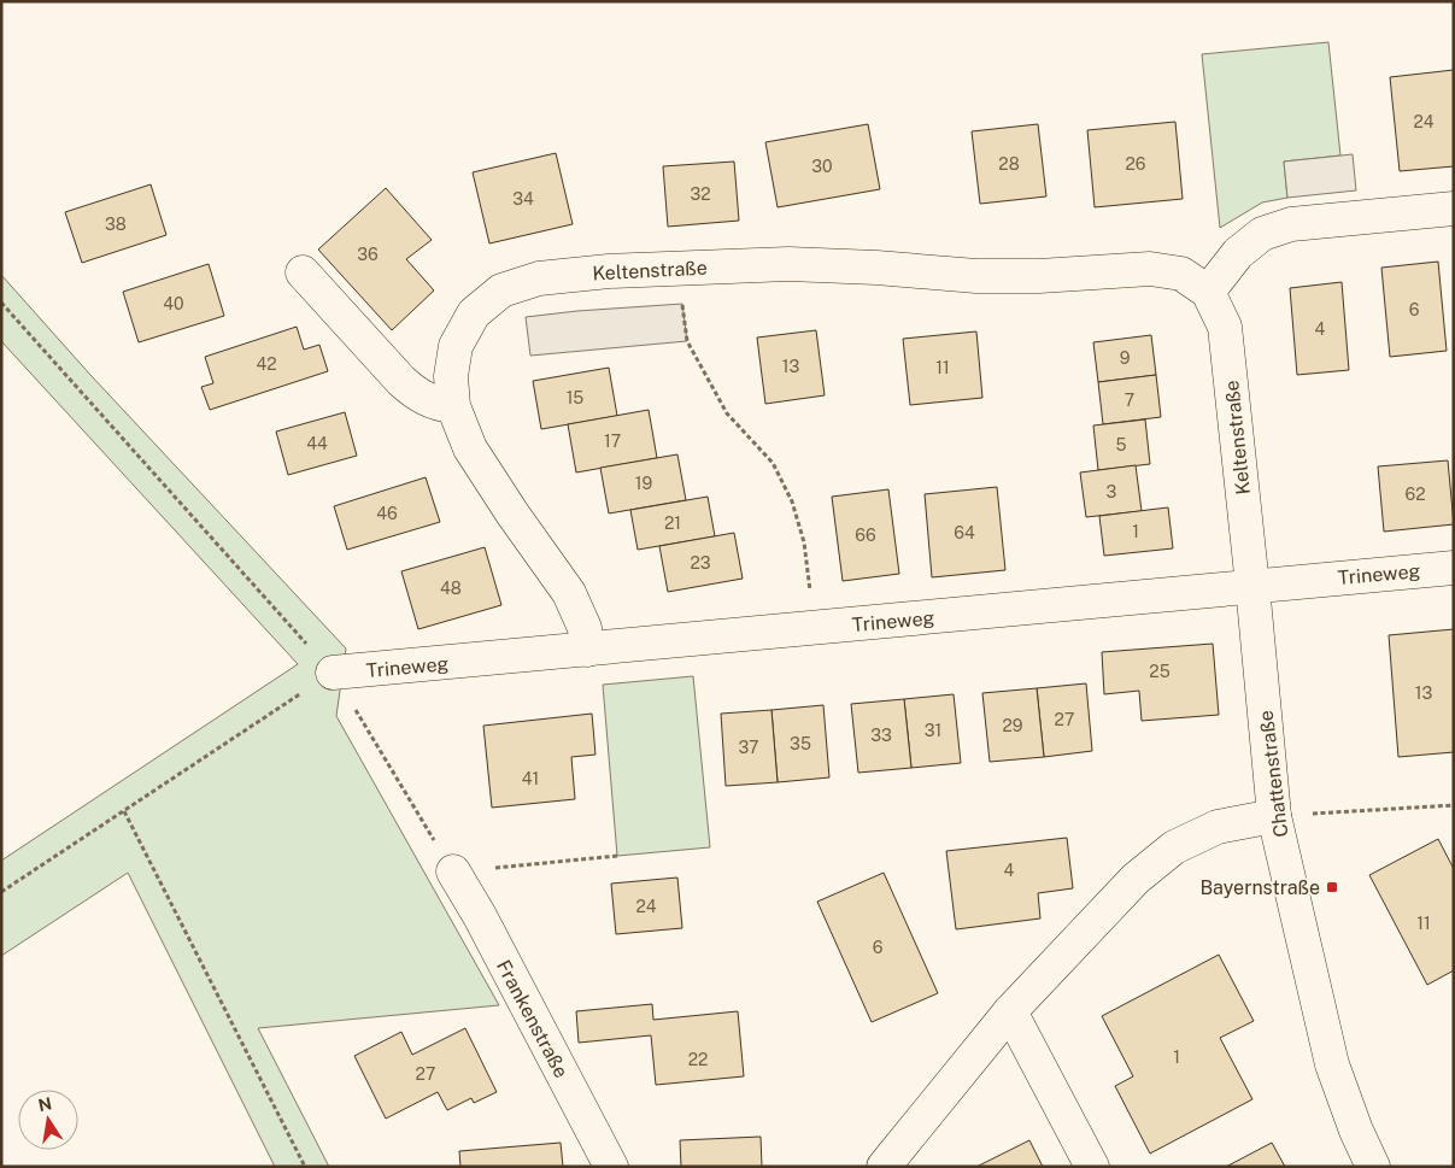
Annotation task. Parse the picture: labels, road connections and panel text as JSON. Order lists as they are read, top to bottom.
{
  "streets": {
    "street": [
      "Keltenstraße",
      "Trineweg",
      "Chattenstraße",
      "Frankenstraße"
    ]
  },
  "crossings": [
    ["Keltenstraße", "Trineweg"],
    ["Keltenstraße", "Chattenstraße"],
    ["Trineweg", "Chattenstraße"]
  ],
  "places": {
    "transit": ["Bayernstraße"]
  },
  "house_numbers": [
    "24",
    "28",
    "26",
    "30",
    "32",
    "34",
    "38",
    "36",
    "40",
    "6",
    "4",
    "9",
    "42",
    "13",
    "11",
    "15",
    "7",
    "17",
    "44",
    "5",
    "19",
    "3",
    "62",
    "46",
    "21",
    "1",
    "64",
    "66",
    "23",
    "48",
    "25",
    "13",
    "27",
    "29",
    "31",
    "33",
    "35",
    "37",
    "41",
    "4",
    "24",
    "11",
    "6",
    "1",
    "22",
    "27"
  ],
  "north": "top"
}
